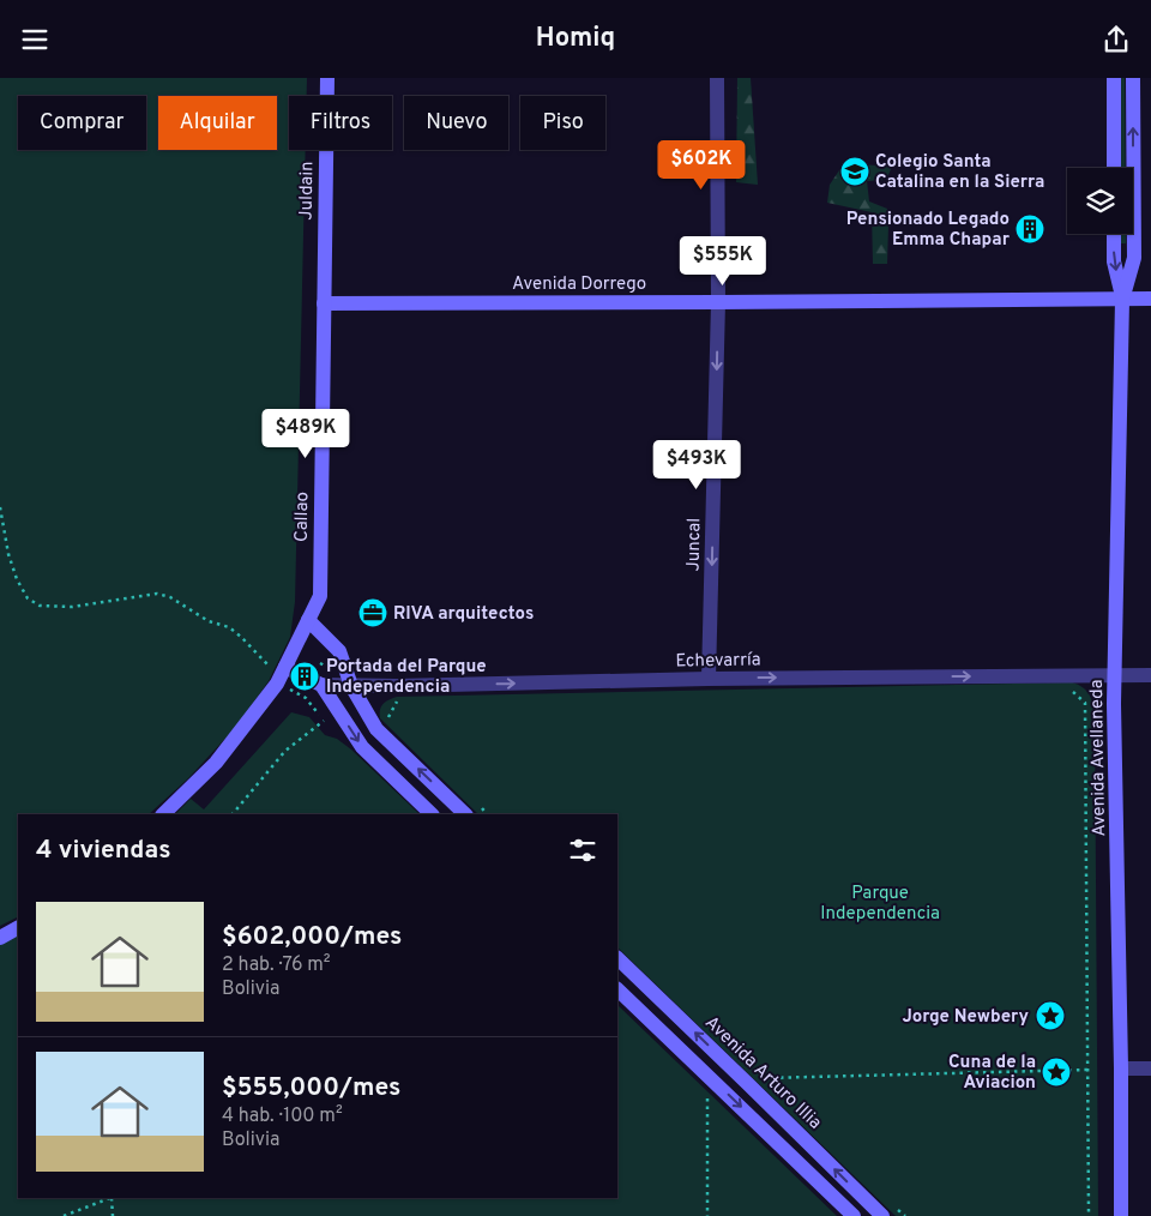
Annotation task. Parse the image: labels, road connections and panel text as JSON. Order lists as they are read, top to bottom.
{
  "streets": {
    "street": [
      "Juldain",
      "Avenida Dorrego",
      "Callao",
      "Juncal",
      "Echevarría",
      "Avenida Avellaneda",
      "Avenida Arturo Illia"
    ]
  },
  "crossings": [
    ["Juldain", "Avenida Dorrego"],
    ["Juldain", "Callao"],
    ["Avenida Dorrego", "Callao"],
    ["Avenida Dorrego", "Juncal"],
    ["Avenida Dorrego", "Avenida Avellaneda"],
    ["Callao", "Echevarría"],
    ["Juncal", "Echevarría"],
    ["Echevarría", "Avenida Avellaneda"]
  ],
  "one_way": ["Juncal", "Echevarría"],
  "parks": ["Parque Independencia"],
  "places": {
    "school or university": ["Colegio Santa Catalina en la Sierra"],
    "building": ["Pensionado Legado Emma Chapar", "Portada del Parque Independencia"],
    "office": ["RIVA arquitectos"],
    "place": ["Jorge Newbery", "Cuna de la Aviacion"]
  },
  "page": {
    "header": "Homiq",
    "chip": [
      "Comprar",
      "Alquilar",
      "Filtros",
      "Nuevo",
      "Piso"
    ],
    "price": [
      "$602K",
      "$555K",
      "$489K",
      "$493K"
    ],
    "heading": "4 viviendas",
    "list": [
      {
        "name": "$602,000/mes",
        "note": "2 hab. · 76 m² · Bolivia"
      },
      {
        "name": "$555,000/mes",
        "note": "4 hab. · 100 m² · Bolivia"
      }
    ]
  }
}
